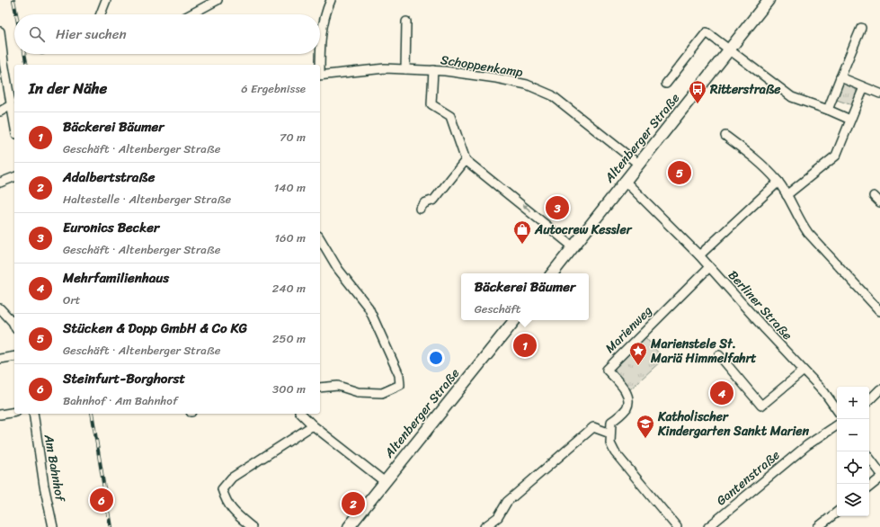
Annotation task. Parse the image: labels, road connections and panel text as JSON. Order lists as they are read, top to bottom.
{
  "streets": {
    "main road": ["Altenberger Straße"],
    "street": [
      "Schoppenkamp",
      "Berliner Straße",
      "Marienweg",
      "Am Bahnhof",
      "Gantenstraße"
    ]
  },
  "crossings": [
    ["Schoppenkamp", "Altenberger Straße"],
    ["Altenberger Straße", "Berliner Straße"],
    ["Berliner Straße", "Marienweg"]
  ],
  "places": {
    "bus stop": ["Ritterstraße"],
    "shop": ["Autocrew Kessler"],
    "place": ["Marienstele St. Mariä Himmelfahrt"],
    "school or university": ["Katholischer Kindergarten Sankt Marien"]
  },
  "page": {
    "search": "Hier suchen",
    "heading": ["In der Nähe", "6 Ergebnisse"],
    "list": [
      {
        "mark": "1",
        "name": "Bäckerei Bäumer",
        "note": "Geschäft · Altenberger Straße",
        "value": "70 m"
      },
      {
        "mark": "2",
        "name": "Adalbertstraße",
        "note": "Haltestelle · Altenberger Straße",
        "value": "140 m"
      },
      {
        "mark": "3",
        "name": "Euronics Becker",
        "note": "Geschäft · Altenberger Straße",
        "value": "160 m"
      },
      {
        "mark": "4",
        "name": "Mehrfamilienhaus",
        "note": "Ort",
        "value": "240 m"
      },
      {
        "mark": "5",
        "name": "Stücken & Dopp GmbH & Co KG",
        "note": "Geschäft · Altenberger Straße",
        "value": "250 m"
      },
      {
        "mark": "6",
        "name": "Steinfurt-Borghorst",
        "note": "Bahnhof · Am Bahnhof",
        "value": "300 m"
      }
    ],
    "pins": [
      "5",
      "3",
      "1",
      "4",
      "6",
      "2"
    ],
    "popup": ["Bäckerei Bäumer", "Geschäft"],
    "map_buttons": ["+", "−"]
  }
}
